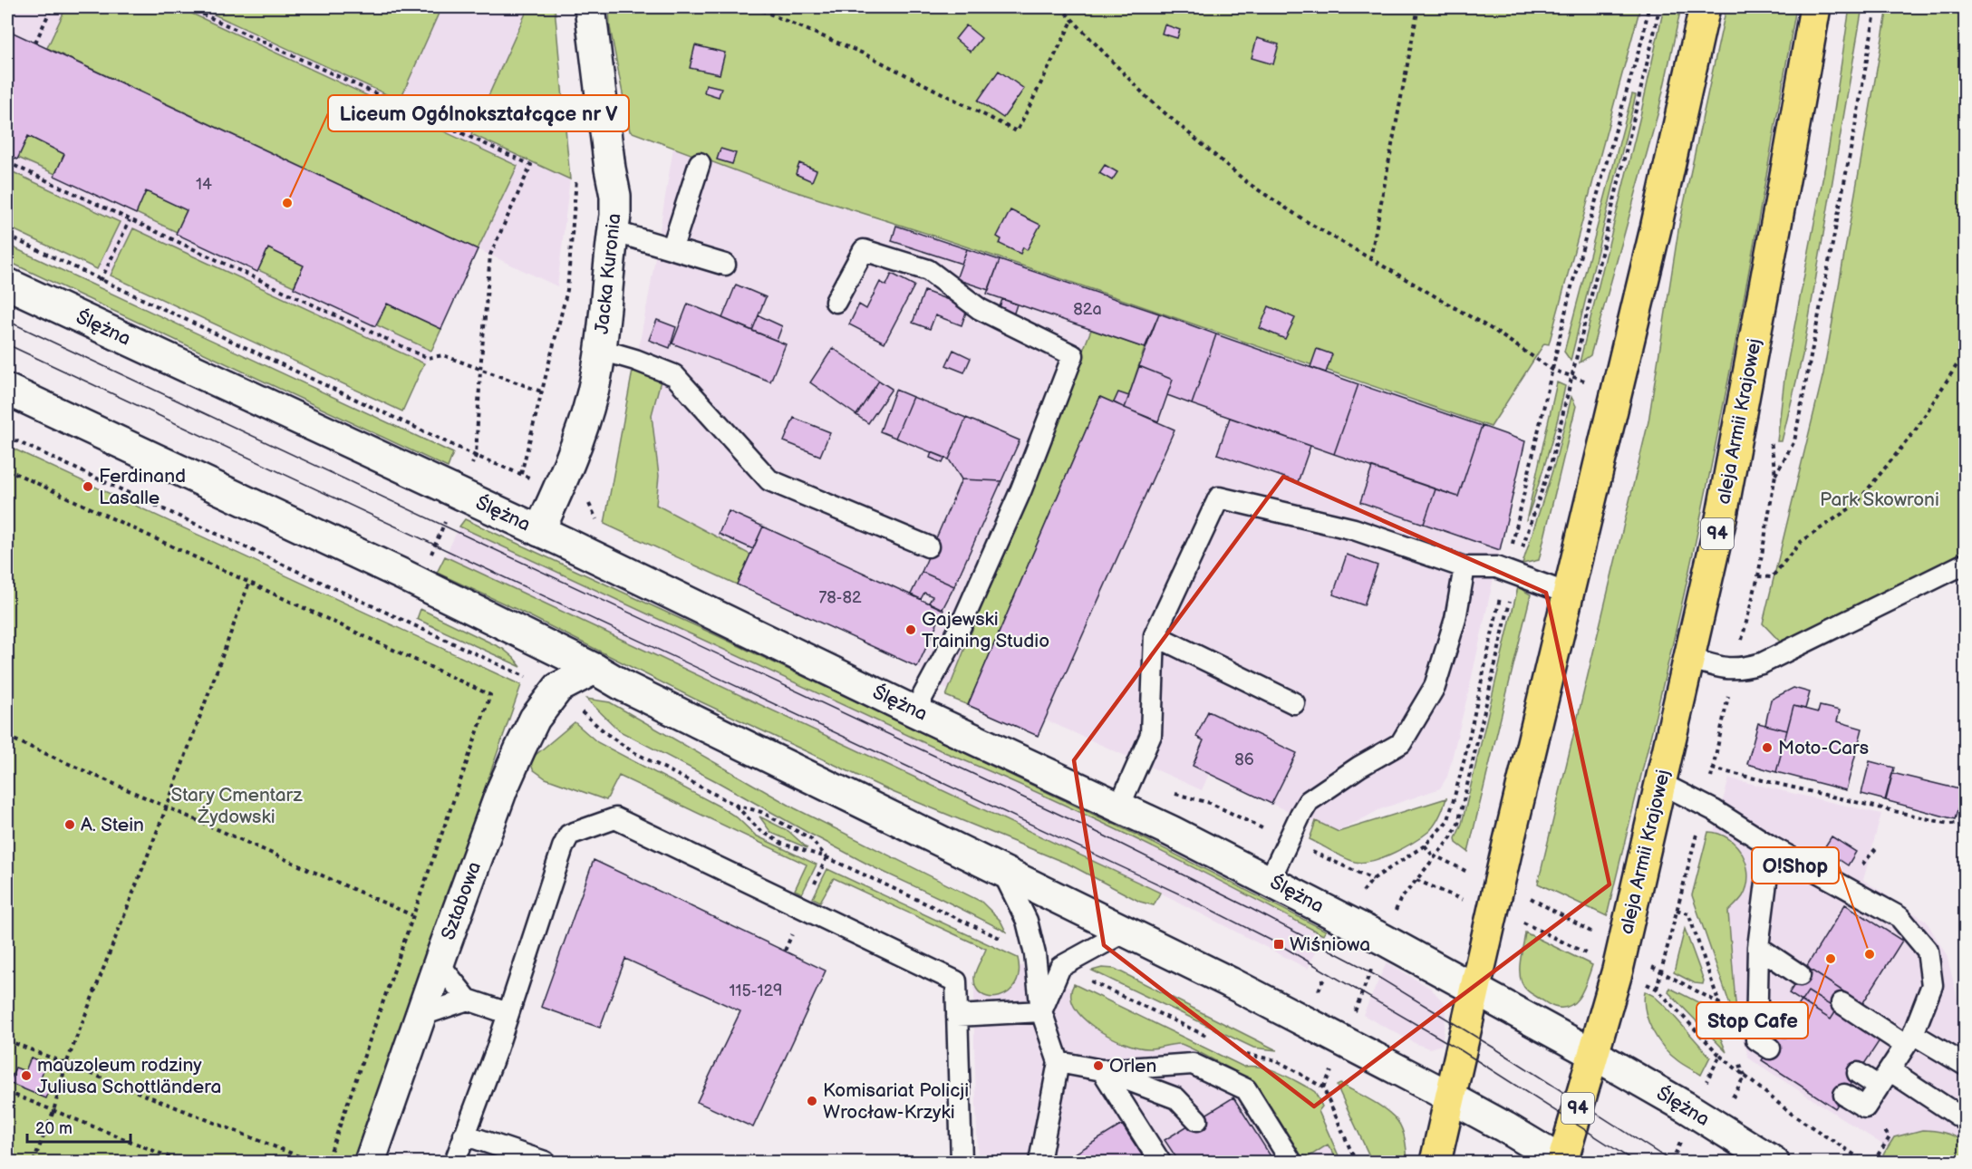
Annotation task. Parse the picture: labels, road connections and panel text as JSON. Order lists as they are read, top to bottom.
{
  "streets": {
    "main road": [
      "Jacka Kuronia",
      "Ślężna",
      "aleja Armii Krajowej",
      "94",
      "Sztabowa"
    ]
  },
  "crossings": [
    ["Jacka Kuronia", "Ślężna"],
    ["Ślężna", "aleja Armii Krajowej"],
    ["Ślężna", "94"],
    ["aleja Armii Krajowej", "94"]
  ],
  "parks": ["Park Skowroni", "Stary Cmentarz Żydowski"],
  "places": {
    "other": [
      "Liceum Ogólnokształcące nr V",
      "Ferdinand Lasalle",
      "Gajewski Training Studio",
      "Moto-Cars",
      "A. Stein",
      "O!Shop",
      "Stop Cafe",
      "Orlen",
      "mauzoleum rodziny Juliusa Schottländera",
      "Komisariat Policji Wrocław-Krzyki"
    ],
    "transit": ["Wiśniowa"]
  },
  "house_numbers": [
    "14",
    "82a",
    "78-82",
    "86",
    "115-129"
  ],
  "scale_bar": "20 m"
}
